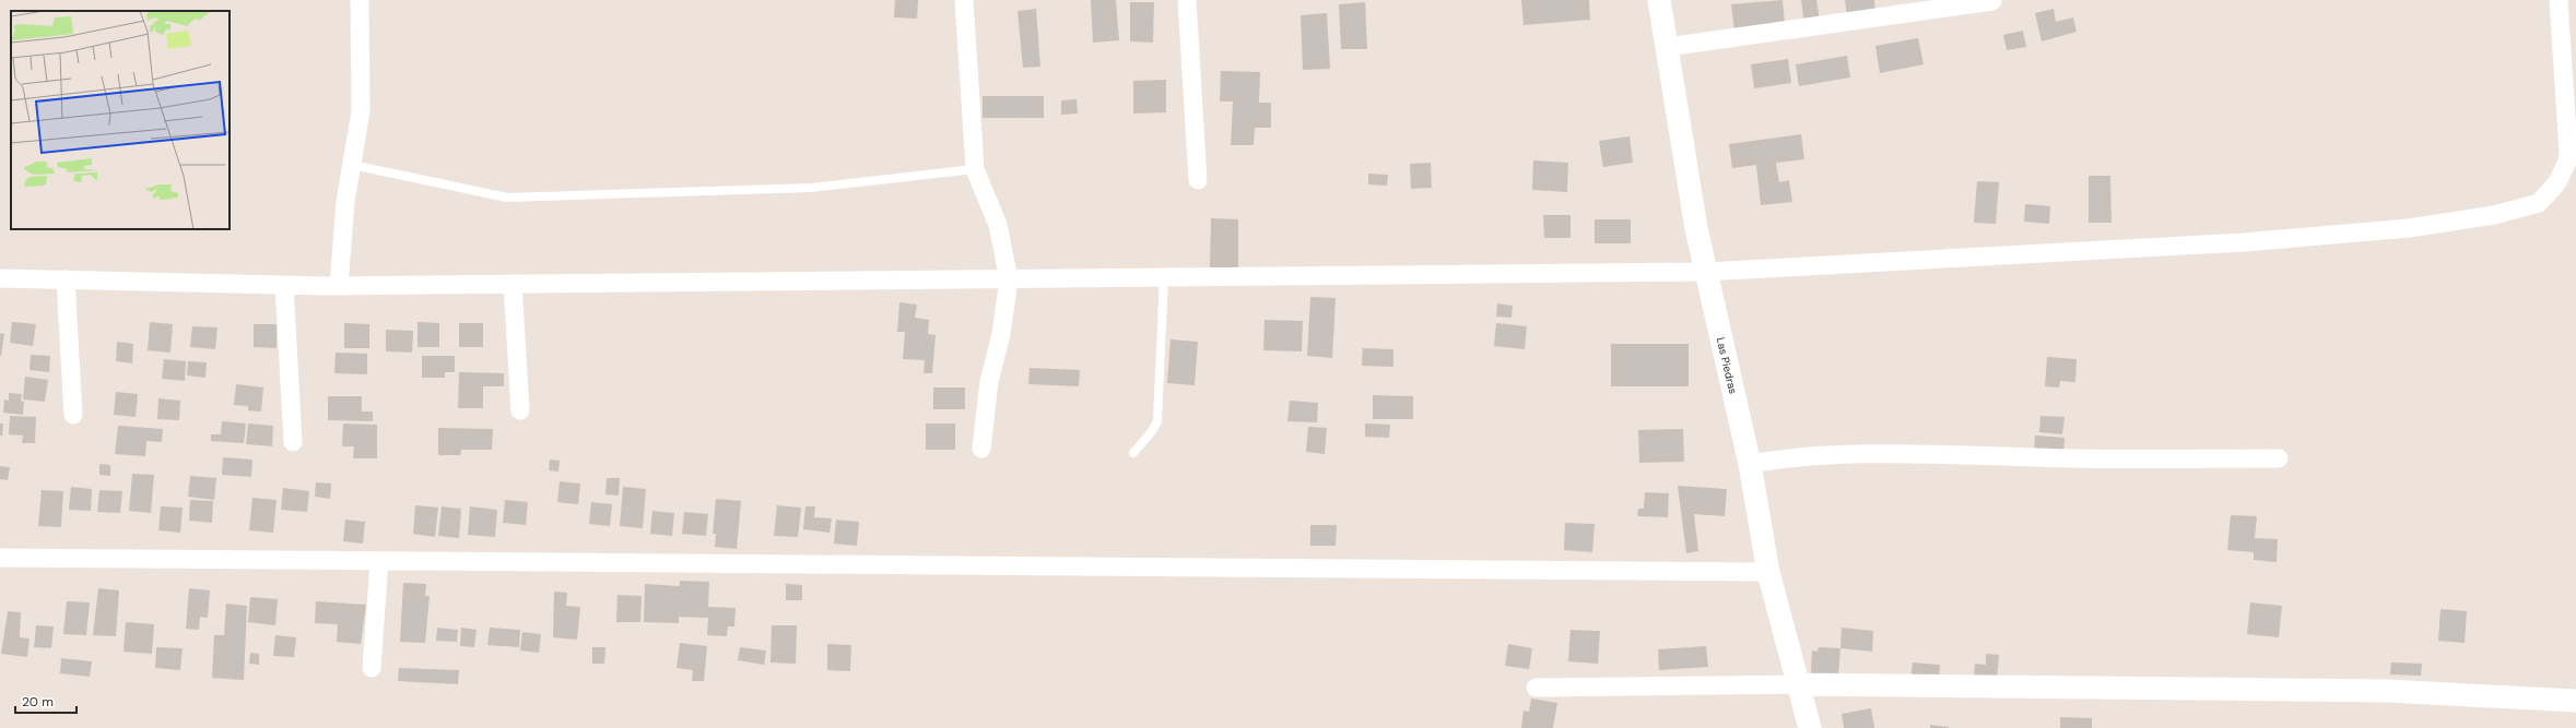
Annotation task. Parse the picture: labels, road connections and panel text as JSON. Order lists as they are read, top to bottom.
{
  "streets": {
    "street": ["Las Piedras"]
  },
  "scale_bar": "20 m"
}
